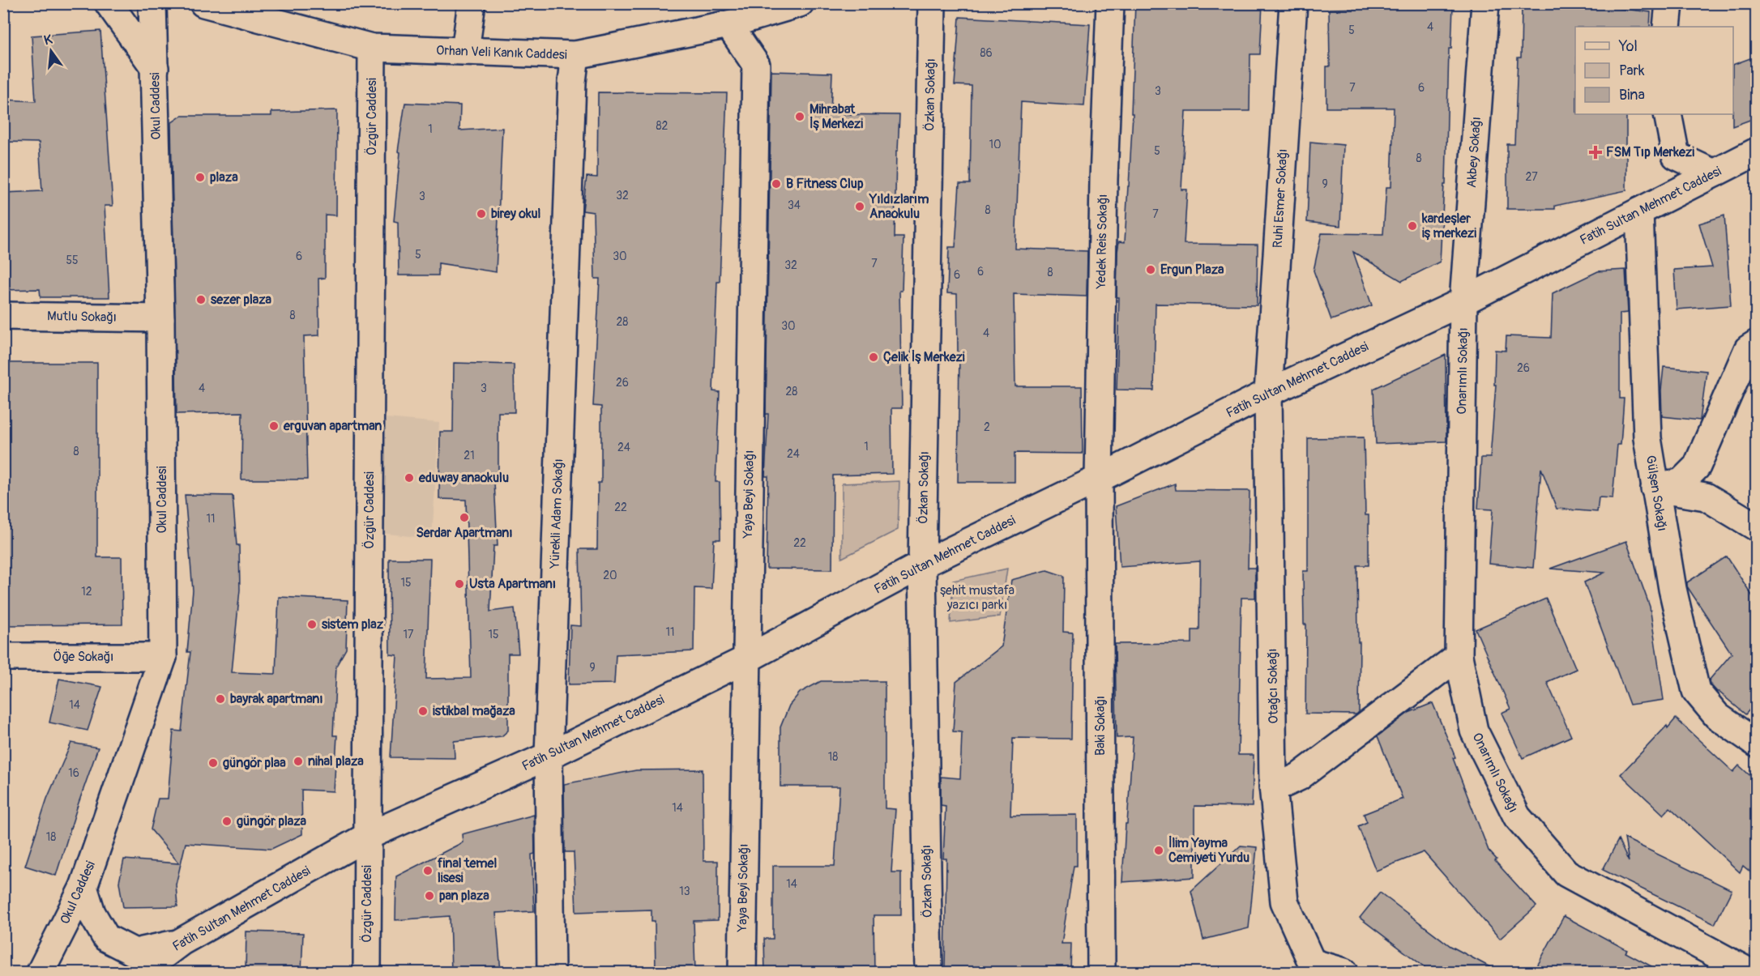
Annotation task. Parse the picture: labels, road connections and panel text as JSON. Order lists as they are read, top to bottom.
{
  "streets": {
    "street": [
      "Orhan Veli Kanık Caddesi",
      "Özkan Sokağı",
      "Okul Caddesi",
      "Özgür Caddesi",
      "Akbey Sokağı",
      "Ruhi Esmer Sokağı",
      "Fatih Sultan Mehmet Caddesi",
      "Yedek Reis Sokağı",
      "Mutlu Sokağı",
      "Onarımlı Sokağı",
      "Gülşen Sokağı",
      "Yaya Beyi Sokağı",
      "Yürekli Adam Sokağı",
      "Öḡe Sokağı",
      "Otağcı Sokağı",
      "Baki Sokağı"
    ]
  },
  "crossings": [
    ["Orhan Veli Kanık Caddesi", "Özgür Caddesi"],
    ["Orhan Veli Kanık Caddesi", "Yaya Beyi Sokağı"],
    ["Orhan Veli Kanık Caddesi", "Yürekli Adam Sokağı"],
    ["Özkan Sokağı", "Fatih Sultan Mehmet Caddesi"],
    ["Okul Caddesi", "Mutlu Sokağı"],
    ["Okul Caddesi", "Öḡe Sokağı"],
    ["Özgür Caddesi", "Fatih Sultan Mehmet Caddesi"],
    ["Akbey Sokağı", "Fatih Sultan Mehmet Caddesi"],
    ["Akbey Sokağı", "Onarımlı Sokağı"],
    ["Ruhi Esmer Sokağı", "Fatih Sultan Mehmet Caddesi"],
    ["Ruhi Esmer Sokağı", "Otağcı Sokağı"],
    ["Fatih Sultan Mehmet Caddesi", "Yedek Reis Sokağı"],
    ["Fatih Sultan Mehmet Caddesi", "Onarımlı Sokağı"],
    ["Fatih Sultan Mehmet Caddesi", "Gülşen Sokağı"],
    ["Fatih Sultan Mehmet Caddesi", "Yaya Beyi Sokağı"],
    ["Fatih Sultan Mehmet Caddesi", "Yürekli Adam Sokağı"],
    ["Fatih Sultan Mehmet Caddesi", "Otağcı Sokağı"],
    ["Fatih Sultan Mehmet Caddesi", "Baki Sokağı"],
    ["Yedek Reis Sokağı", "Baki Sokağı"]
  ],
  "parks": ["şehit mustafa yazıcı parkı"],
  "places": {
    "other": [
      "Mihrabat İş Merkezi",
      "plaza",
      "B Fitness Clup",
      "Yıldızlarım Anaokulu",
      "birey okul",
      "kardeşler iş merkezi",
      "Ergun Plaza",
      "sezer plaza",
      "Çelik İş Merkezi",
      "erguvan apartman",
      "eduway anaokulu",
      "Serdar Apartmanı",
      "Usta Apartmanı",
      "sistem plaz",
      "bayrak apartmanı",
      "istikbal mağaza",
      "nihal plaza",
      "güngör plaa",
      "güngör plaza",
      "İlim Yayma Cemiyeti Yurdu",
      "final temel lisesi",
      "pan plaza"
    ],
    "health": ["FSM Tıp Merkezi"]
  },
  "house_numbers": [
    "4",
    "5",
    "86",
    "7",
    "6",
    "3",
    "82",
    "1",
    "10",
    "5",
    "8",
    "27",
    "9",
    "32",
    "3",
    "34",
    "8",
    "7",
    "5",
    "6",
    "30",
    "55",
    "7",
    "32",
    "6",
    "8",
    "6",
    "8",
    "28",
    "30",
    "4",
    "26",
    "26",
    "4",
    "3",
    "28",
    "2",
    "1",
    "24",
    "8",
    "24",
    "21",
    "22",
    "11",
    "22",
    "20",
    "15",
    "12",
    "11",
    "17",
    "15",
    "9",
    "14",
    "18",
    "16",
    "14",
    "18",
    "14",
    "13"
  ],
  "legend": ["Yol", "Park", "Bina"],
  "north": "top"
}
